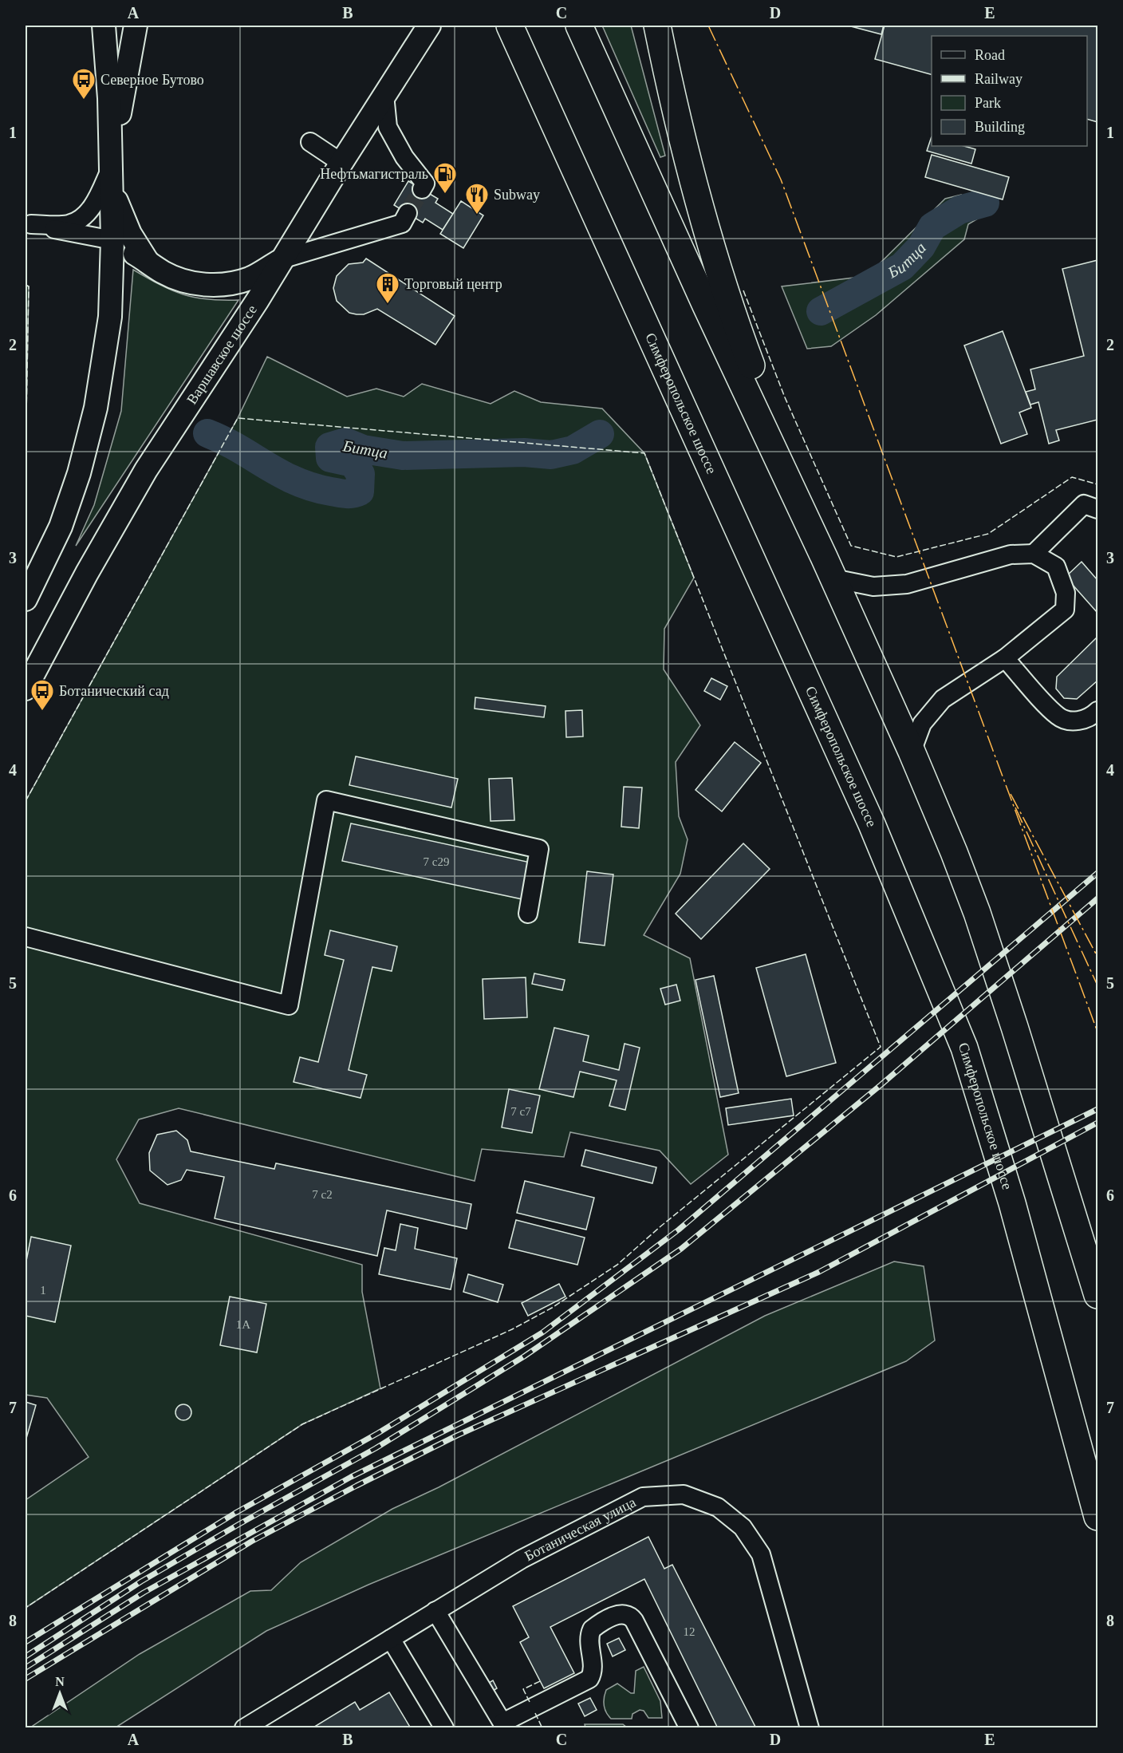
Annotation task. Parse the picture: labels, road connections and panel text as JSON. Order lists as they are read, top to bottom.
{
  "streets": {
    "highway": ["Симферопольское шоссе"],
    "main road": ["Варшавское шоссе"],
    "street": ["Ботаническая улица"]
  },
  "water": ["Битца"],
  "places": {
    "bus stop": ["Северное Бутово", "Ботанический сад"],
    "fuel station": ["Нефтьмагистраль"],
    "restaurant": ["Subway"],
    "building": ["Торговый центр"]
  },
  "house_numbers": [
    "7 с29",
    "7 с7",
    "7 с2",
    "1",
    "1А",
    "12"
  ],
  "legend": [
    "Road",
    "Railway",
    "Park",
    "Building"
  ],
  "north": "top",
  "grid": {
    "columns": [
      "A",
      "B",
      "C",
      "D",
      "E"
    ],
    "rows": [
      "1",
      "2",
      "3",
      "4",
      "5",
      "6",
      "7",
      "8"
    ]
  }
}
